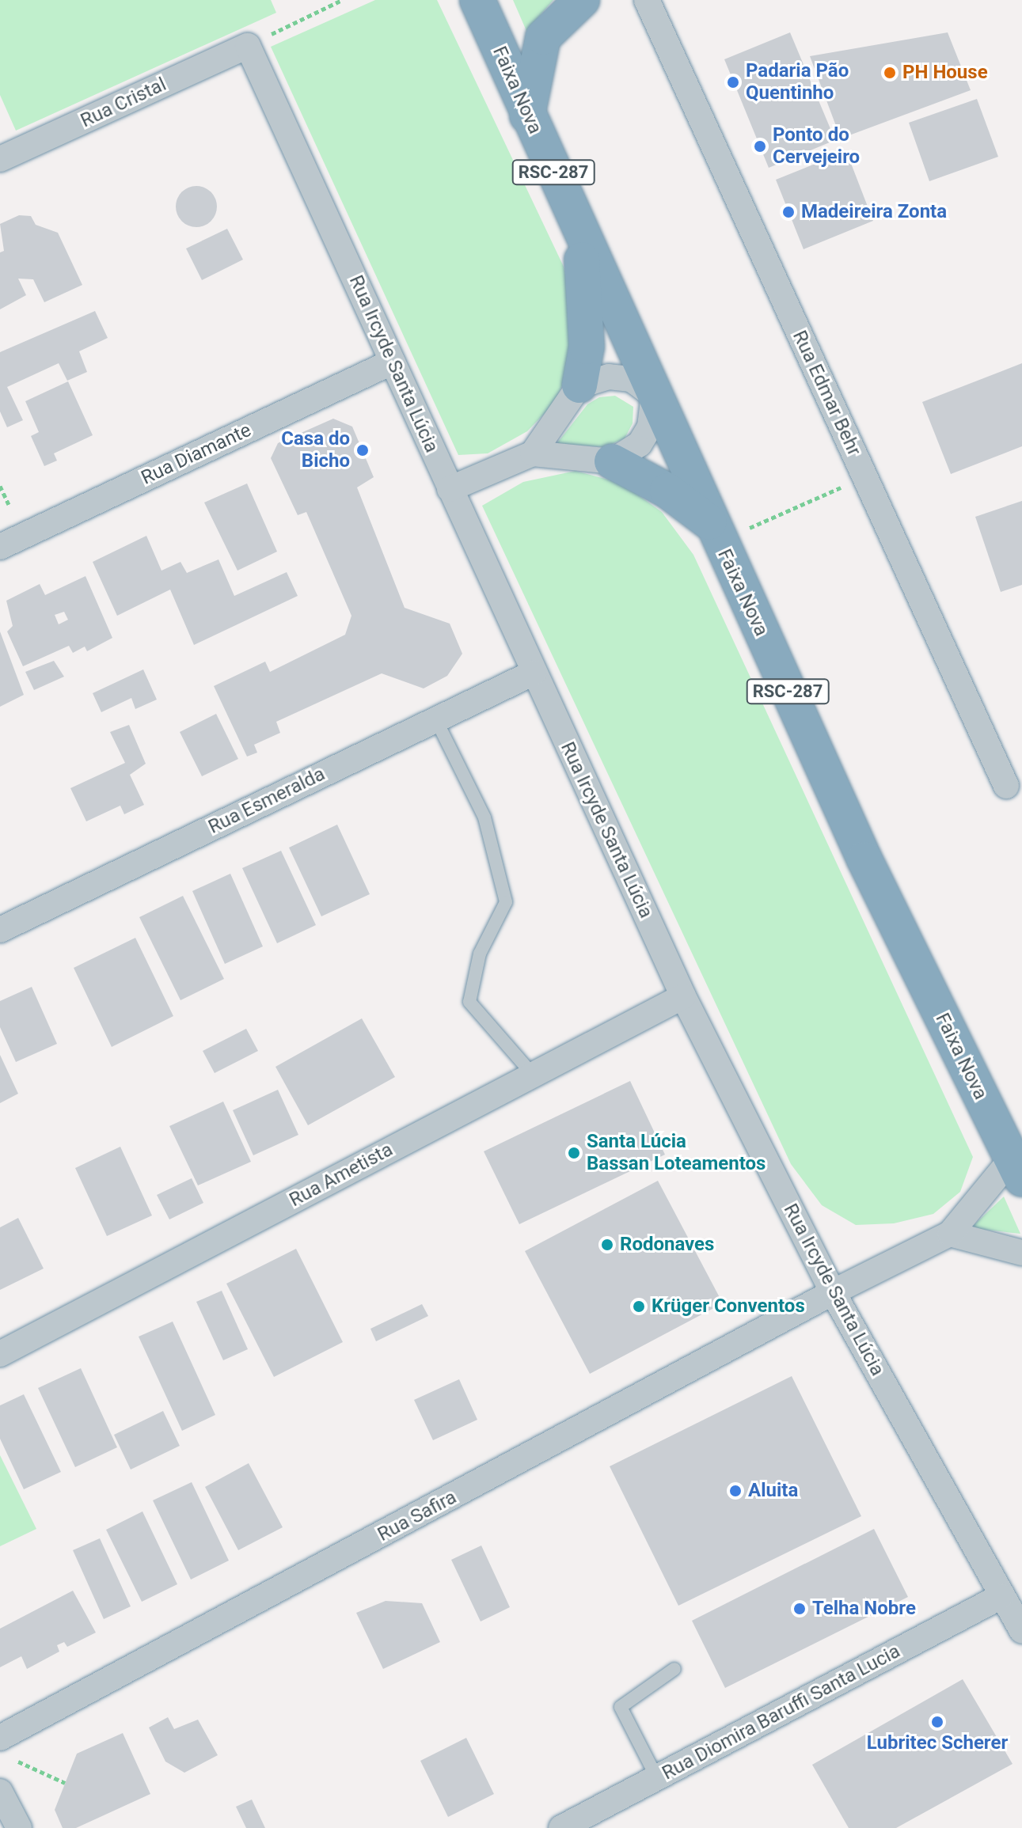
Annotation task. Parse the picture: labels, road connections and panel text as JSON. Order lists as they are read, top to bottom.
{
  "streets": {
    "highway": ["Faixa Nova", "RSC-287"],
    "street": [
      "Rua Cristal",
      "Rua Ircyde Santa Lúcia",
      "Rua Edmar Behr",
      "Rua Diamante",
      "Rua Esmeralda",
      "Rua Ametista",
      "Rua Safira",
      "Rua Diomira Baruffi Santa Lucia"
    ]
  },
  "crossings": [
    ["Rua Cristal", "Rua Ircyde Santa Lúcia"],
    ["Rua Ircyde Santa Lúcia", "Rua Diamante"],
    ["Rua Ircyde Santa Lúcia", "Rua Esmeralda"],
    ["Rua Ircyde Santa Lúcia", "Rua Ametista"],
    ["Rua Ircyde Santa Lúcia", "Rua Safira"],
    ["Rua Ircyde Santa Lúcia", "Rua Diomira Baruffi Santa Lucia"]
  ],
  "places": [
    "PH House",
    "Padaria Pão Quentinho",
    "Ponto do Cervejeiro",
    "Madeireira Zonta",
    "Casa do Bicho",
    "Santa Lúcia Bassan Loteamentos",
    "Rodonaves",
    "Krüger Conventos",
    "Aluita",
    "Telha Nobre",
    "Lubritec Scherer"
  ]
}
